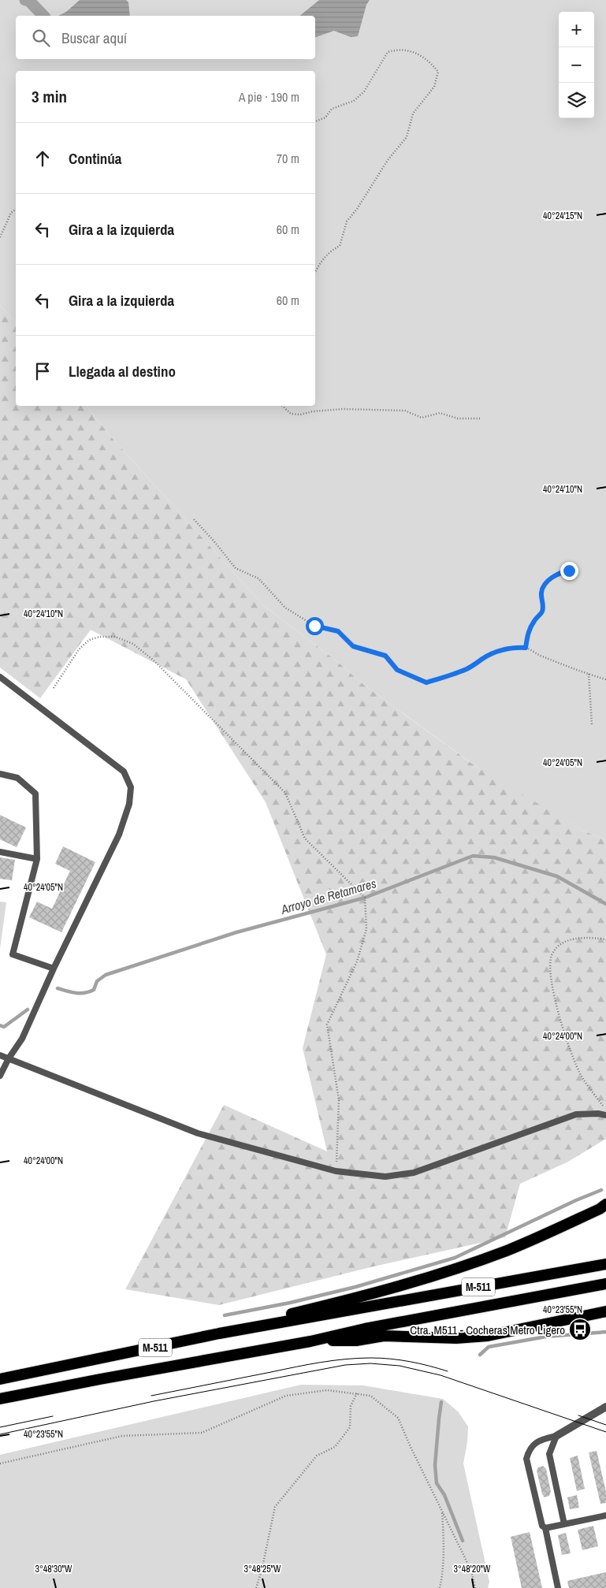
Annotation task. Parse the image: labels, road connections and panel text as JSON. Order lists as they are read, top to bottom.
{
  "streets": {
    "highway": ["M-511"]
  },
  "water": ["Arroyo de Retamares"],
  "places": {
    "bus stop": ["Ctra. M511 - Cocheras Metro Ligero"]
  },
  "page": {
    "map_buttons": ["+", "−"],
    "search": "Buscar aquí",
    "heading": ["3 min", "A pie · 190 m"],
    "list": [
      ["Continúa", "70 m"],
      ["Gira a la izquierda", "60 m"],
      ["Gira a la izquierda", "60 m"],
      "Llegada al destino"
    ]
  },
  "coordinates": [
    "40°24'15\"N",
    "40°24'10\"N",
    "40°24'05\"N",
    "40°24'00\"N",
    "40°23'55\"N",
    "3°48'30\"W",
    "3°48'25\"W",
    "3°48'20\"W"
  ]
}
